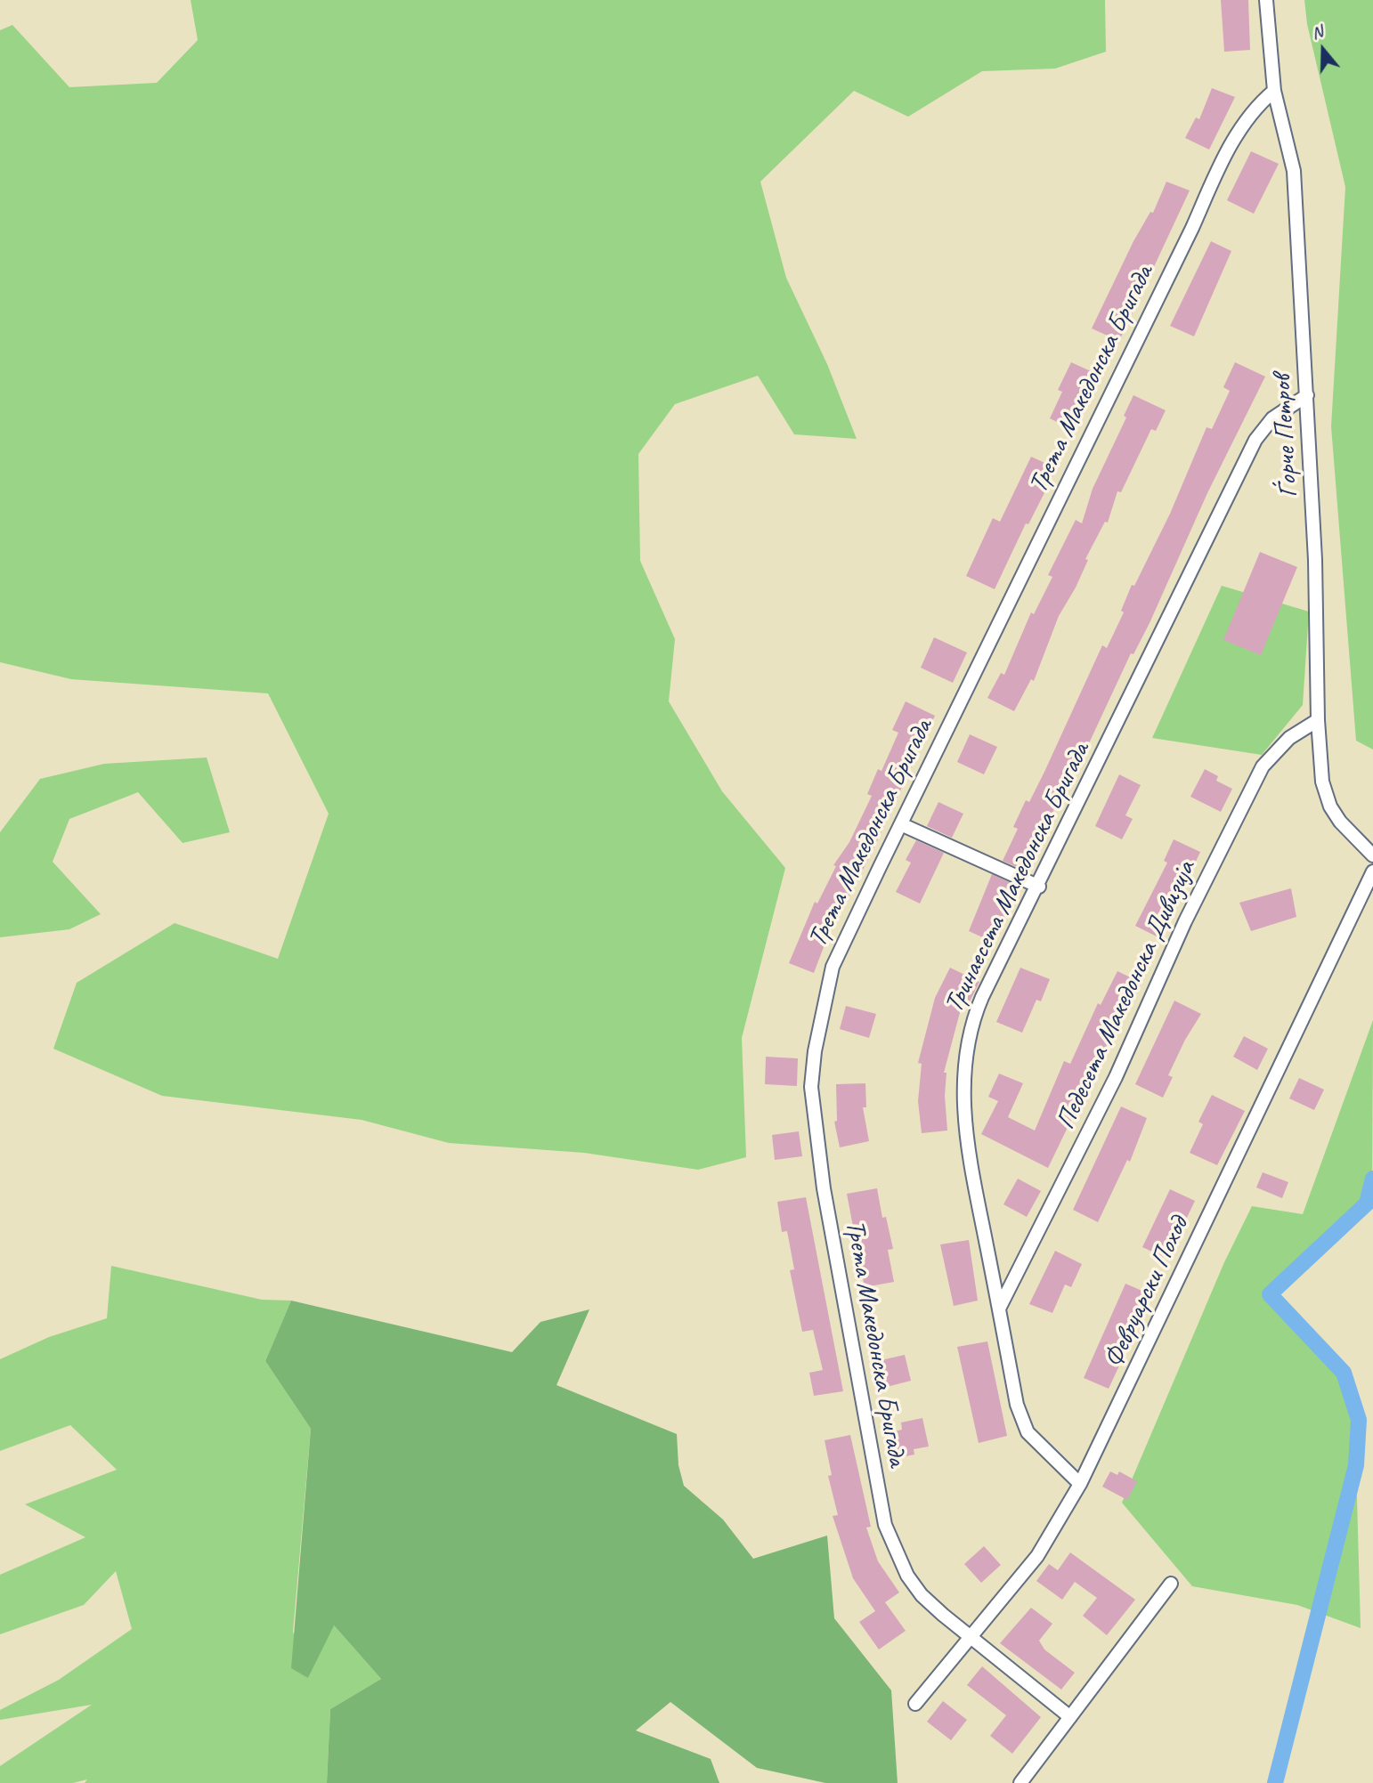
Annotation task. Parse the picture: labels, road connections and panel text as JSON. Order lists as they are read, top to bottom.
{
  "streets": {
    "street": [
      "Трета Македонска Бригада",
      "Ѓорче Петров",
      "Тринаесета Македонска Бригада",
      "Педесета Македонска Дивизија",
      "Февруарски Поход"
    ]
  },
  "crossings": [
    ["Трета Македонска Бригада", "Ѓорче Петров"],
    ["Трета Македонска Бригада", "Февруарски Поход"],
    ["Ѓорче Петров", "Тринаесета Македонска Бригада"],
    ["Ѓорче Петров", "Педесета Македонска Дивизија"],
    ["Тринаесета Македонска Бригада", "Педесета Македонска Дивизија"],
    ["Тринаесета Македонска Бригада", "Февруарски Поход"]
  ],
  "north": "top"
}
